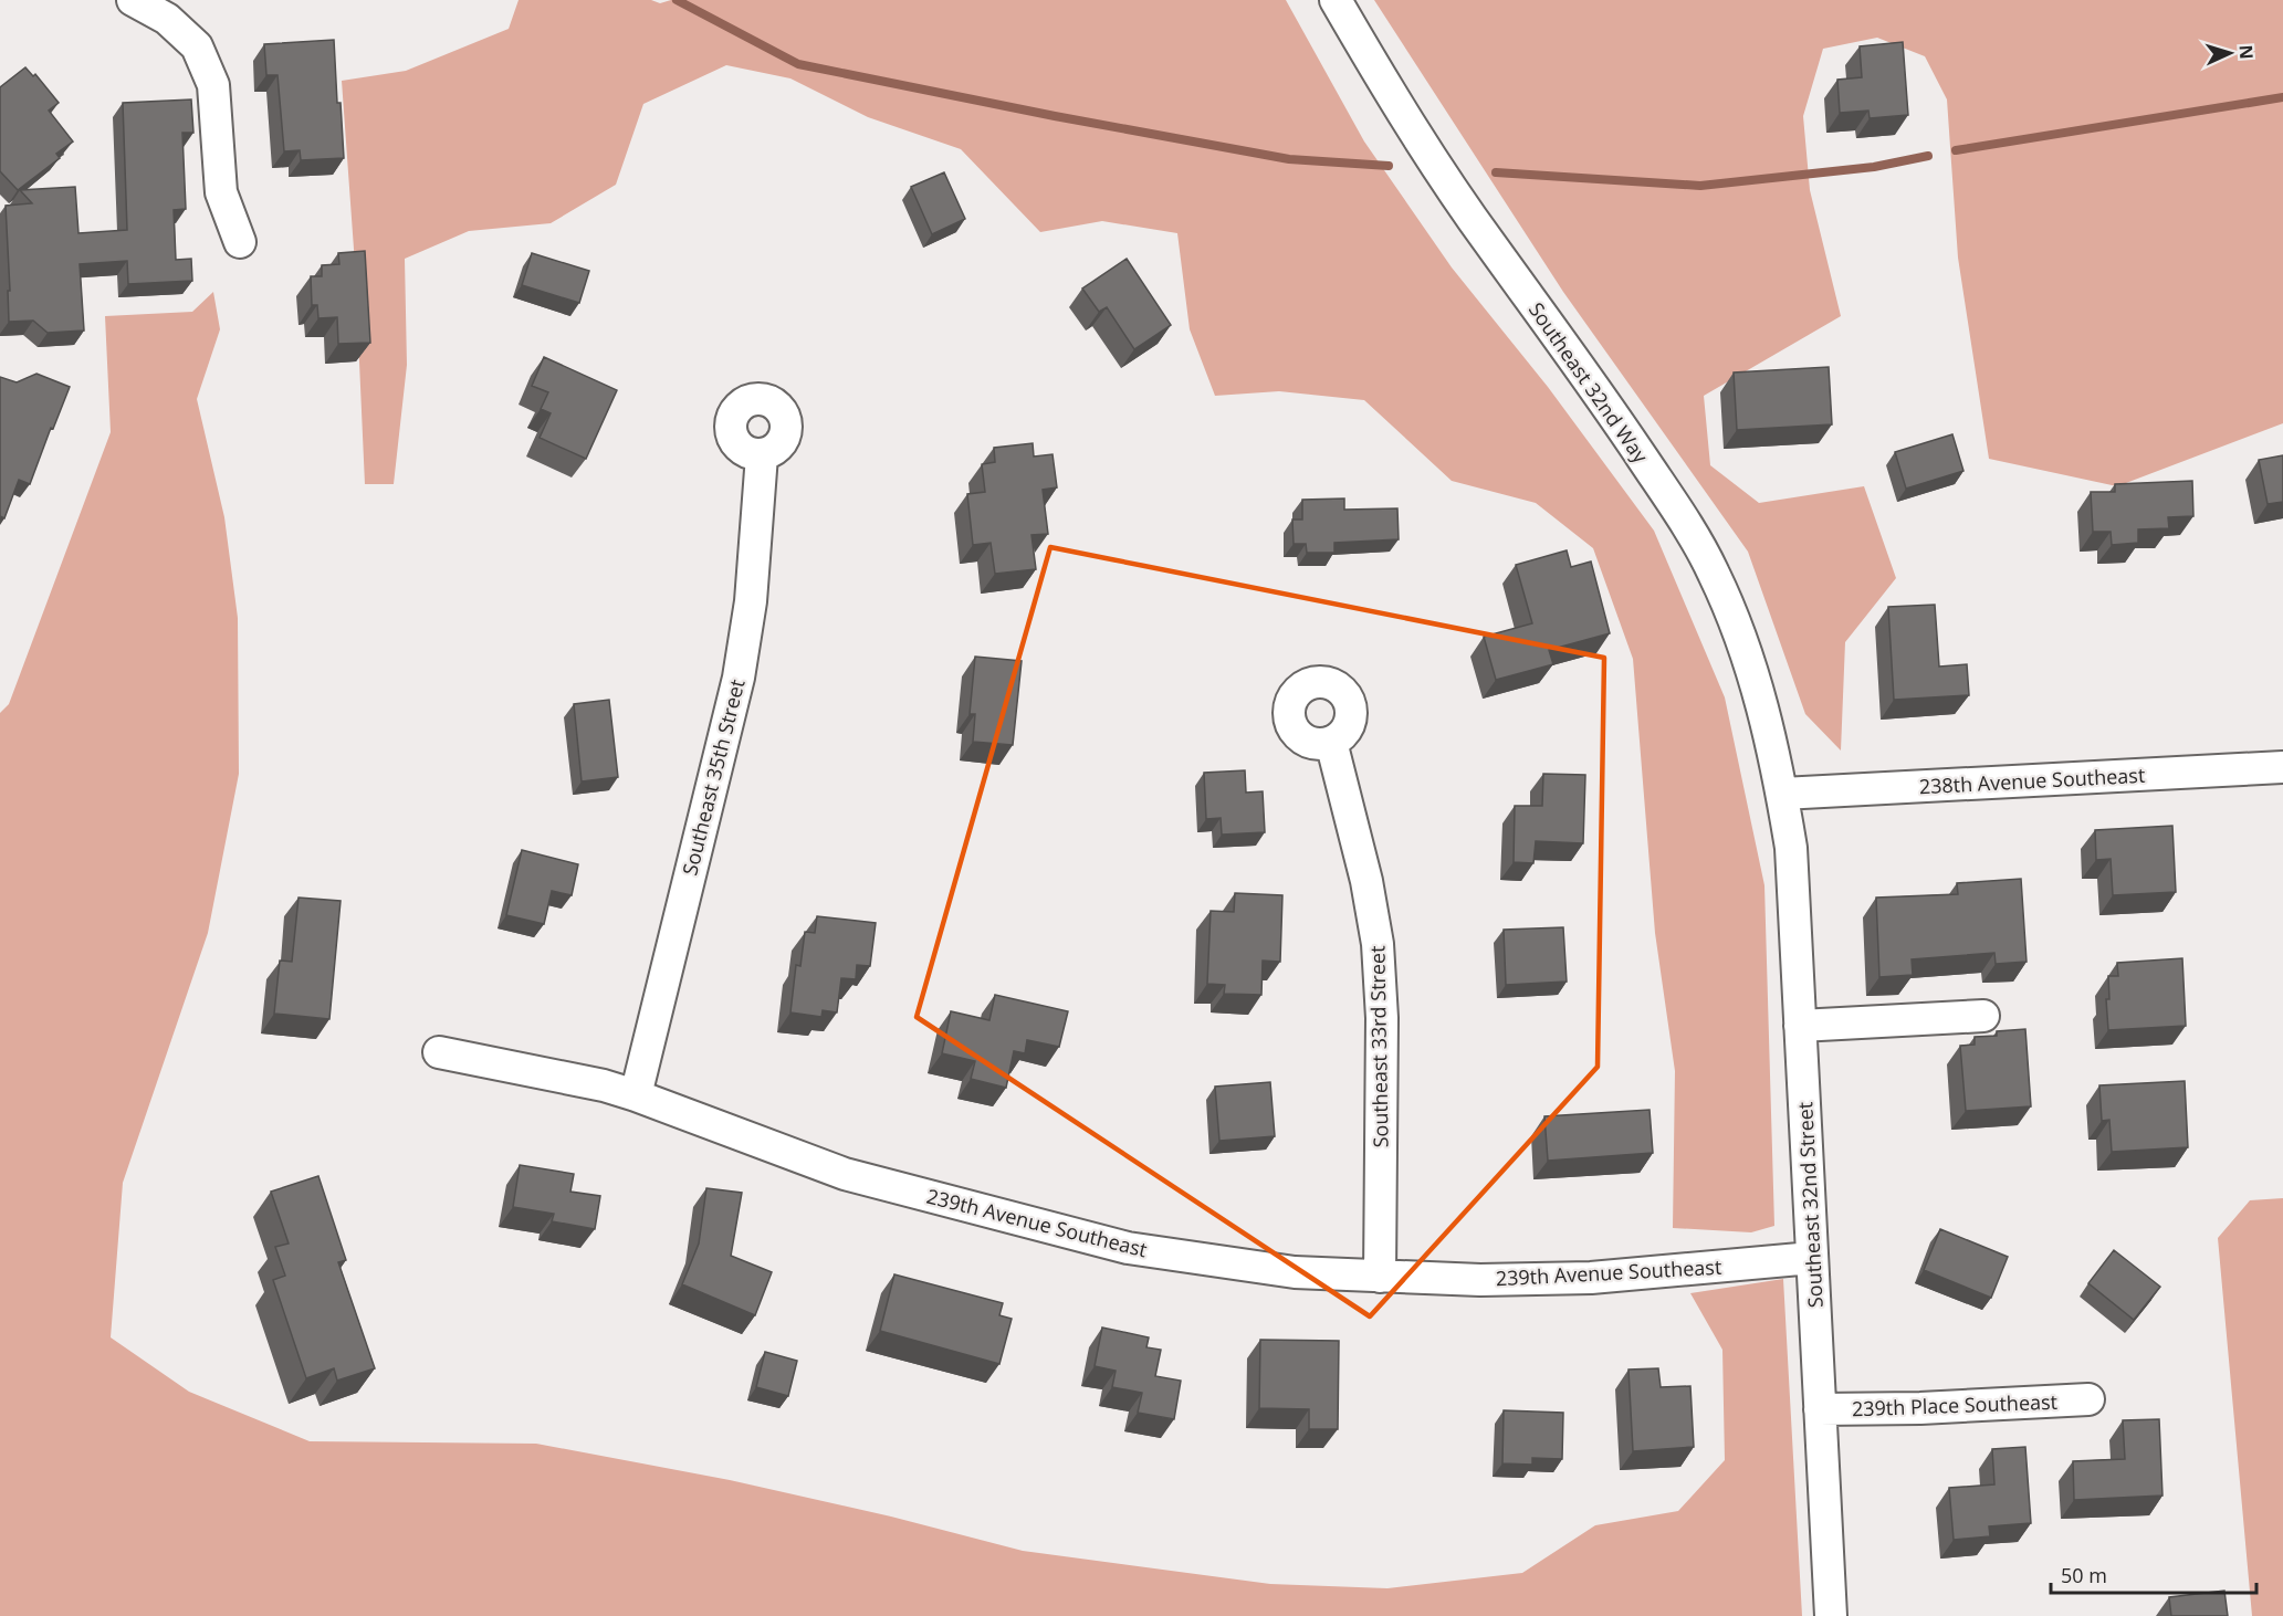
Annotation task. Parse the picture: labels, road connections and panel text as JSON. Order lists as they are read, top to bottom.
{
  "streets": {
    "street": [
      "Southeast 32nd Way",
      "Southeast 35th Street",
      "238th Avenue Southeast",
      "Southeast 33rd Street",
      "Southeast 32nd Street",
      "239th Avenue Southeast",
      "239th Place Southeast"
    ]
  },
  "crossings": [
    ["Southeast 32nd Way", "238th Avenue Southeast"],
    ["Southeast 32nd Way", "Southeast 32nd Street"],
    ["Southeast 35th Street", "239th Avenue Southeast"],
    ["238th Avenue Southeast", "Southeast 32nd Street"],
    ["Southeast 33rd Street", "239th Avenue Southeast"],
    ["Southeast 32nd Street", "239th Avenue Southeast"],
    ["Southeast 32nd Street", "239th Place Southeast"]
  ],
  "scale_bar": "50 m",
  "north": "right"
}
